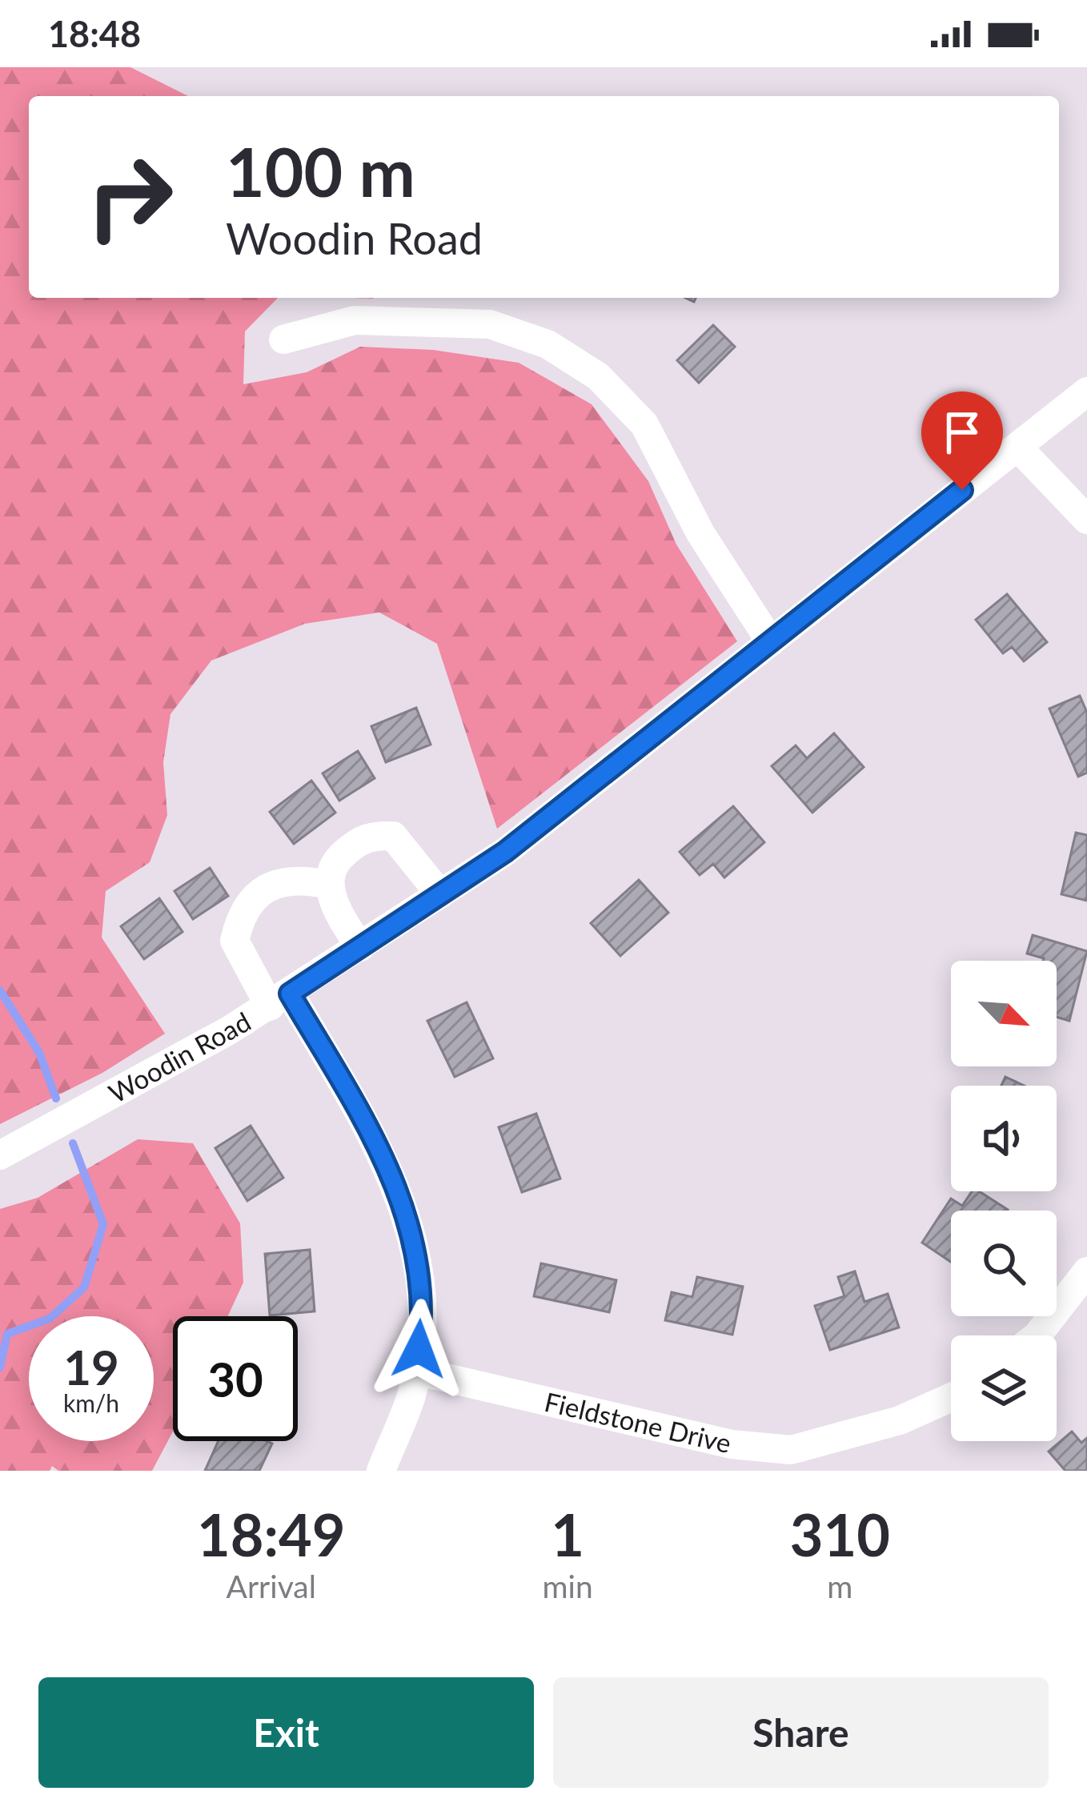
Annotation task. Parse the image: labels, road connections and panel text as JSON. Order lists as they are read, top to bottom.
{
  "streets": {
    "street": ["Woodin Road", "Fieldstone Drive"]
  },
  "north": "bottom right",
  "page": {
    "status": "18:48",
    "turn": ["100 m", "Woodin Road"],
    "speed": "19 km/h",
    "limit": "30",
    "eta": [
      "18:49",
      "Arrival",
      "1",
      "min",
      "310",
      "m"
    ],
    "buttons": ["Exit", "Share"]
  }
}
